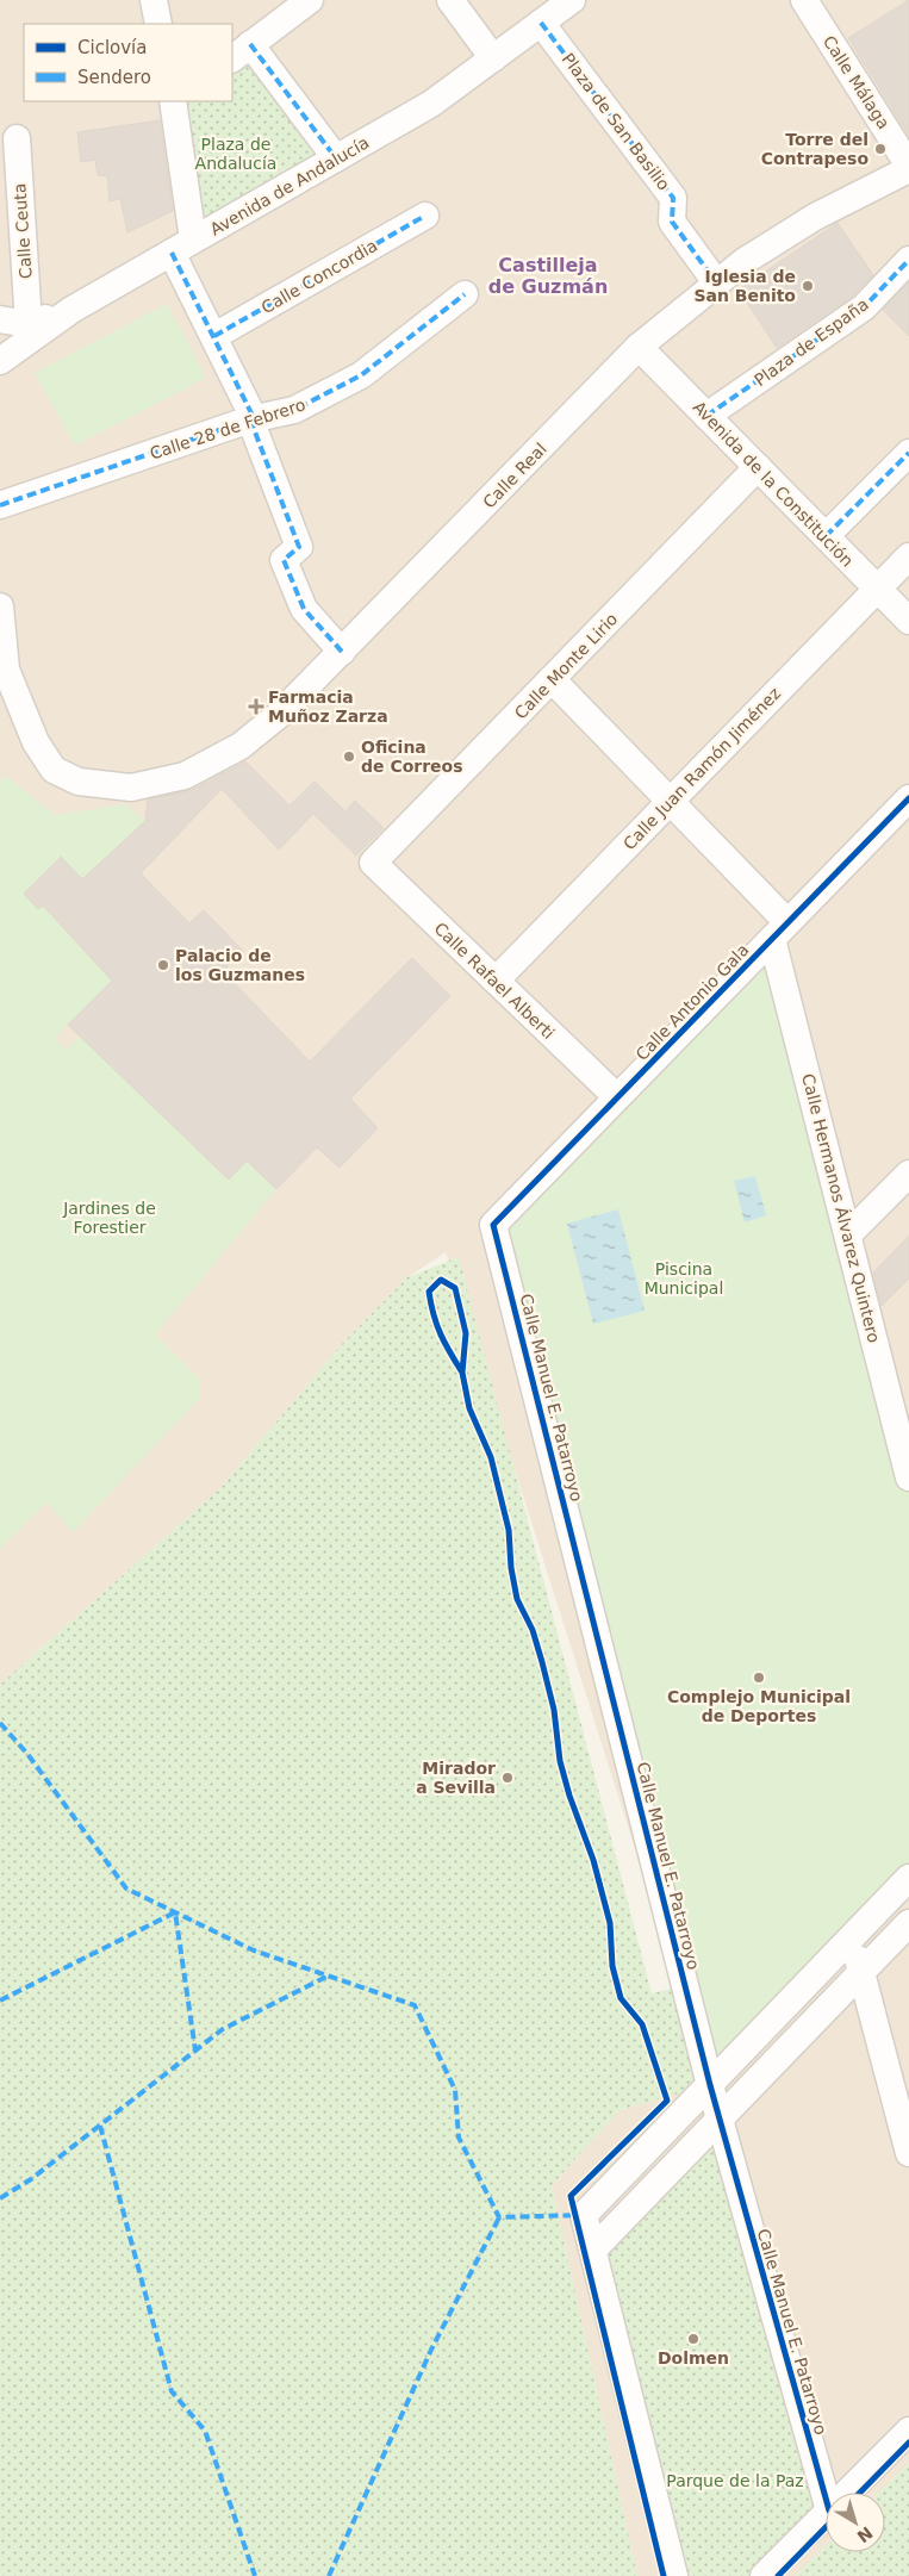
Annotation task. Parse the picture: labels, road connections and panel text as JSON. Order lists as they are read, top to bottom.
{
  "streets": {
    "street": [
      "Calle Málaga",
      "Plaza de San Basilio",
      "Avenida de Andalucía",
      "Calle Ceuta",
      "Calle Concordia",
      "Plaza de España",
      "Calle 28 de Febrero",
      "Calle Real",
      "Avenida de la Constitución",
      "Calle Monte Lirio",
      "Calle Juan Ramón Jiménez",
      "Calle Rafael Alberti",
      "Calle Antonio Gala",
      "Calle Hermanos Álvarez Quintero",
      "Calle Manuel E. Patarroyo"
    ]
  },
  "crossings": [
    ["Calle Málaga", "Calle Real"],
    ["Plaza de San Basilio", "Avenida de Andalucía"],
    ["Plaza de San Basilio", "Calle Real"],
    ["Plaza de España", "Avenida de la Constitución"],
    ["Calle Real", "Avenida de la Constitución"],
    ["Avenida de la Constitución", "Calle Monte Lirio"],
    ["Avenida de la Constitución", "Calle Juan Ramón Jiménez"],
    ["Calle Monte Lirio", "Calle Rafael Alberti"],
    ["Calle Juan Ramón Jiménez", "Calle Rafael Alberti"],
    ["Calle Rafael Alberti", "Calle Antonio Gala"],
    ["Calle Antonio Gala", "Calle Hermanos Álvarez Quintero"],
    ["Calle Antonio Gala", "Calle Manuel E. Patarroyo"]
  ],
  "districts": ["Castilleja de Guzmán"],
  "parks": [
    "Plaza de Andalucía",
    "Jardines de Forestier",
    "Piscina Municipal",
    "Parque de la Paz"
  ],
  "places": {
    "other": [
      "Torre del Contrapeso",
      "Iglesia de San Benito",
      "Oficina de Correos",
      "Palacio de los Guzmanes",
      "Complejo Municipal de Deportes",
      "Mirador a Sevilla",
      "Dolmen"
    ],
    "health": ["Farmacia Muñoz Zarza"]
  },
  "legend": ["Ciclovía", "Sendero"],
  "north": "bottom right"
}
